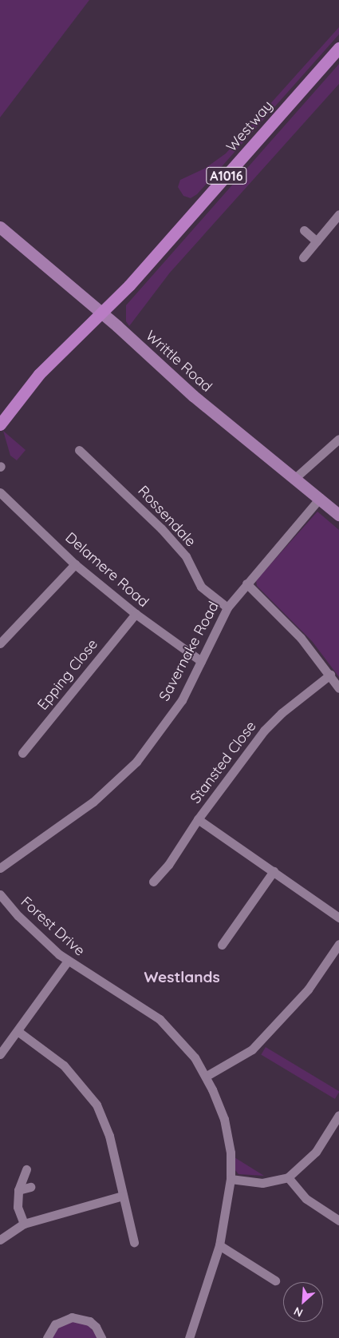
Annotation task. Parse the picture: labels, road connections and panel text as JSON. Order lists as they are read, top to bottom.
{
  "streets": {
    "main road": ["Westway", "A1016"],
    "street": [
      "Writtle Road",
      "Rossendale",
      "Delamere Road",
      "Savernake Road",
      "Epping Close",
      "Stansted Close",
      "Forest Drive"
    ]
  },
  "crossings": [
    ["Westway", "A1016"],
    ["Westway", "Writtle Road"],
    ["A1016", "Writtle Road"],
    ["Writtle Road", "Savernake Road"],
    ["Rossendale", "Savernake Road"],
    ["Delamere Road", "Savernake Road"],
    ["Delamere Road", "Epping Close"]
  ],
  "districts": ["Westlands"],
  "north": "bottom left"
}
